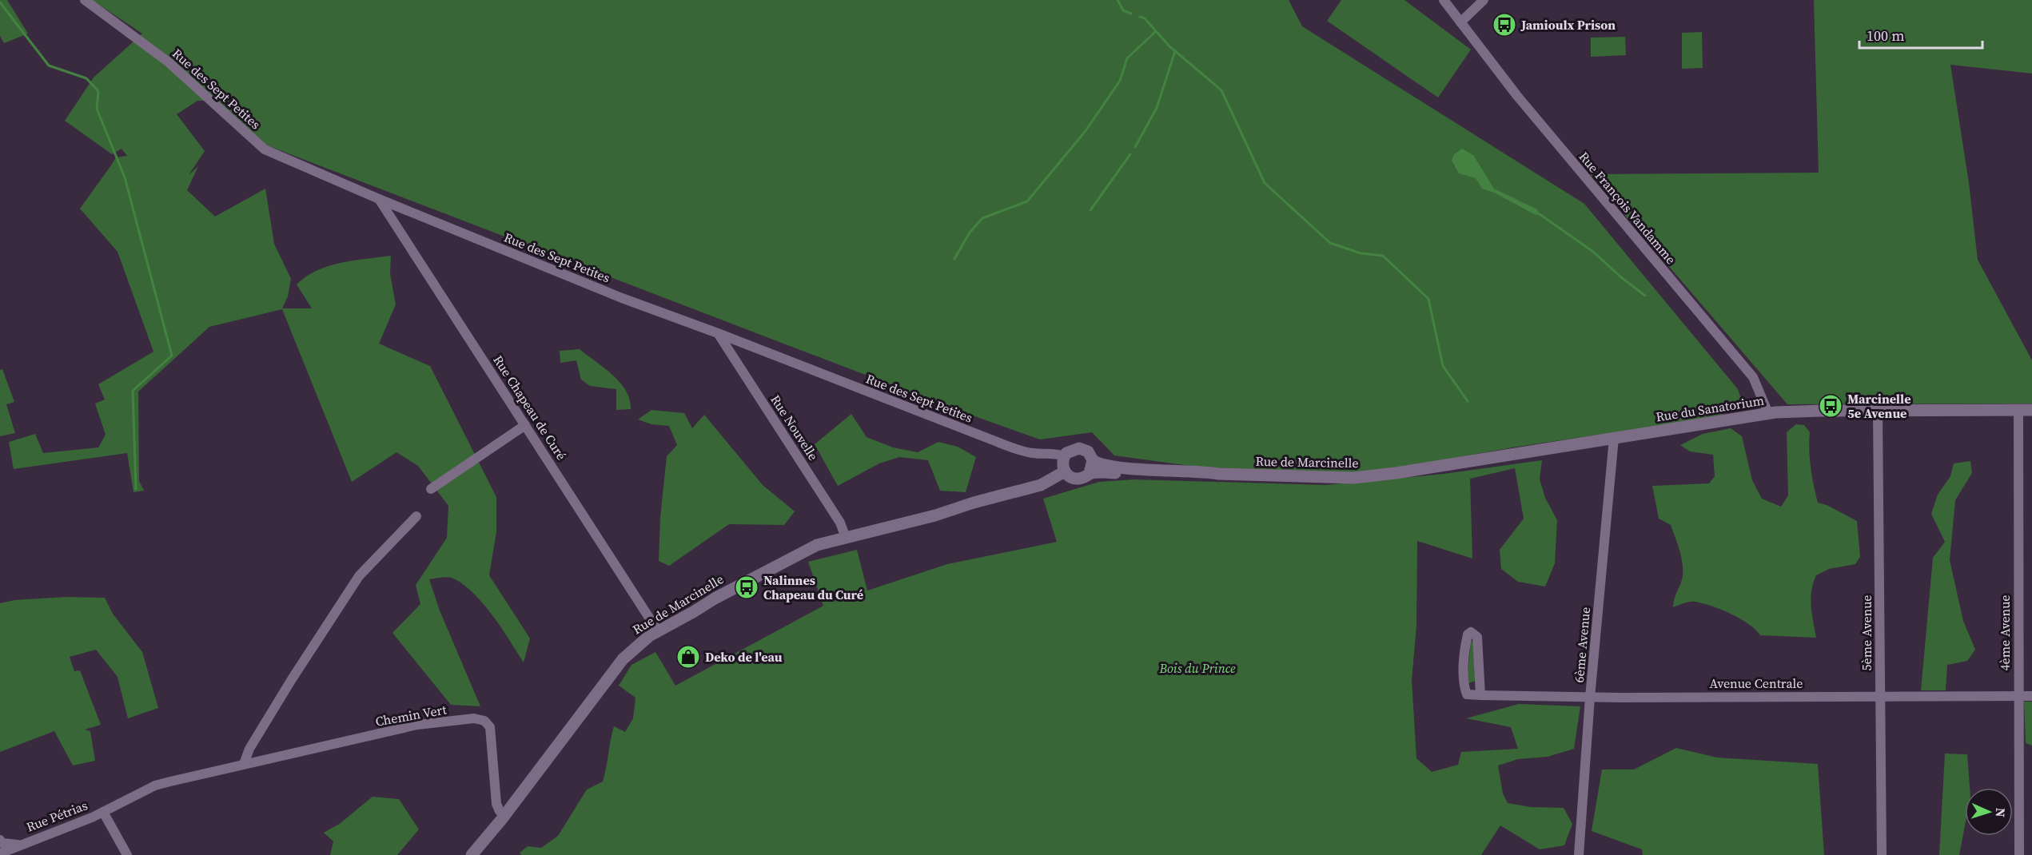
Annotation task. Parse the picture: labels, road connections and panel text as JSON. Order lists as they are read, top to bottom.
{
  "streets": {
    "street": [
      "Rue des Sept Petites",
      "Rue François Vandamme",
      "Rue Chapeau de Curé",
      "Rue du Sanatorium",
      "Rue Nouvelle",
      "Rue de Marcinelle",
      "5ème Avenue",
      "4ème Avenue",
      "6ème Avenue",
      "Avenue Centrale",
      "Chemin Vert",
      "Rue Pétrias"
    ]
  },
  "crossings": [
    ["Rue des Sept Petites", "Rue Chapeau de Curé"],
    ["Rue des Sept Petites", "Rue Nouvelle"],
    ["Rue des Sept Petites", "Rue de Marcinelle"],
    ["Rue François Vandamme", "Rue du Sanatorium"],
    ["Rue Chapeau de Curé", "Rue de Marcinelle"],
    ["Rue du Sanatorium", "Rue de Marcinelle"],
    ["Rue du Sanatorium", "5ème Avenue"],
    ["Rue du Sanatorium", "4ème Avenue"],
    ["Rue du Sanatorium", "6ème Avenue"],
    ["Rue Nouvelle", "Rue de Marcinelle"],
    ["Rue de Marcinelle", "Chemin Vert"],
    ["5ème Avenue", "Avenue Centrale"],
    ["4ème Avenue", "Avenue Centrale"],
    ["6ème Avenue", "Avenue Centrale"],
    ["Chemin Vert", "Rue Pétrias"]
  ],
  "parks": ["Bois du Prince"],
  "places": {
    "bus stop": ["Jamioulx Prison", "Marcinelle 5e Avenue", "Nalinnes Chapeau du Curé"],
    "shop": ["Deko de l'eau"]
  },
  "scale_bar": "100 m",
  "north": "right"
}
